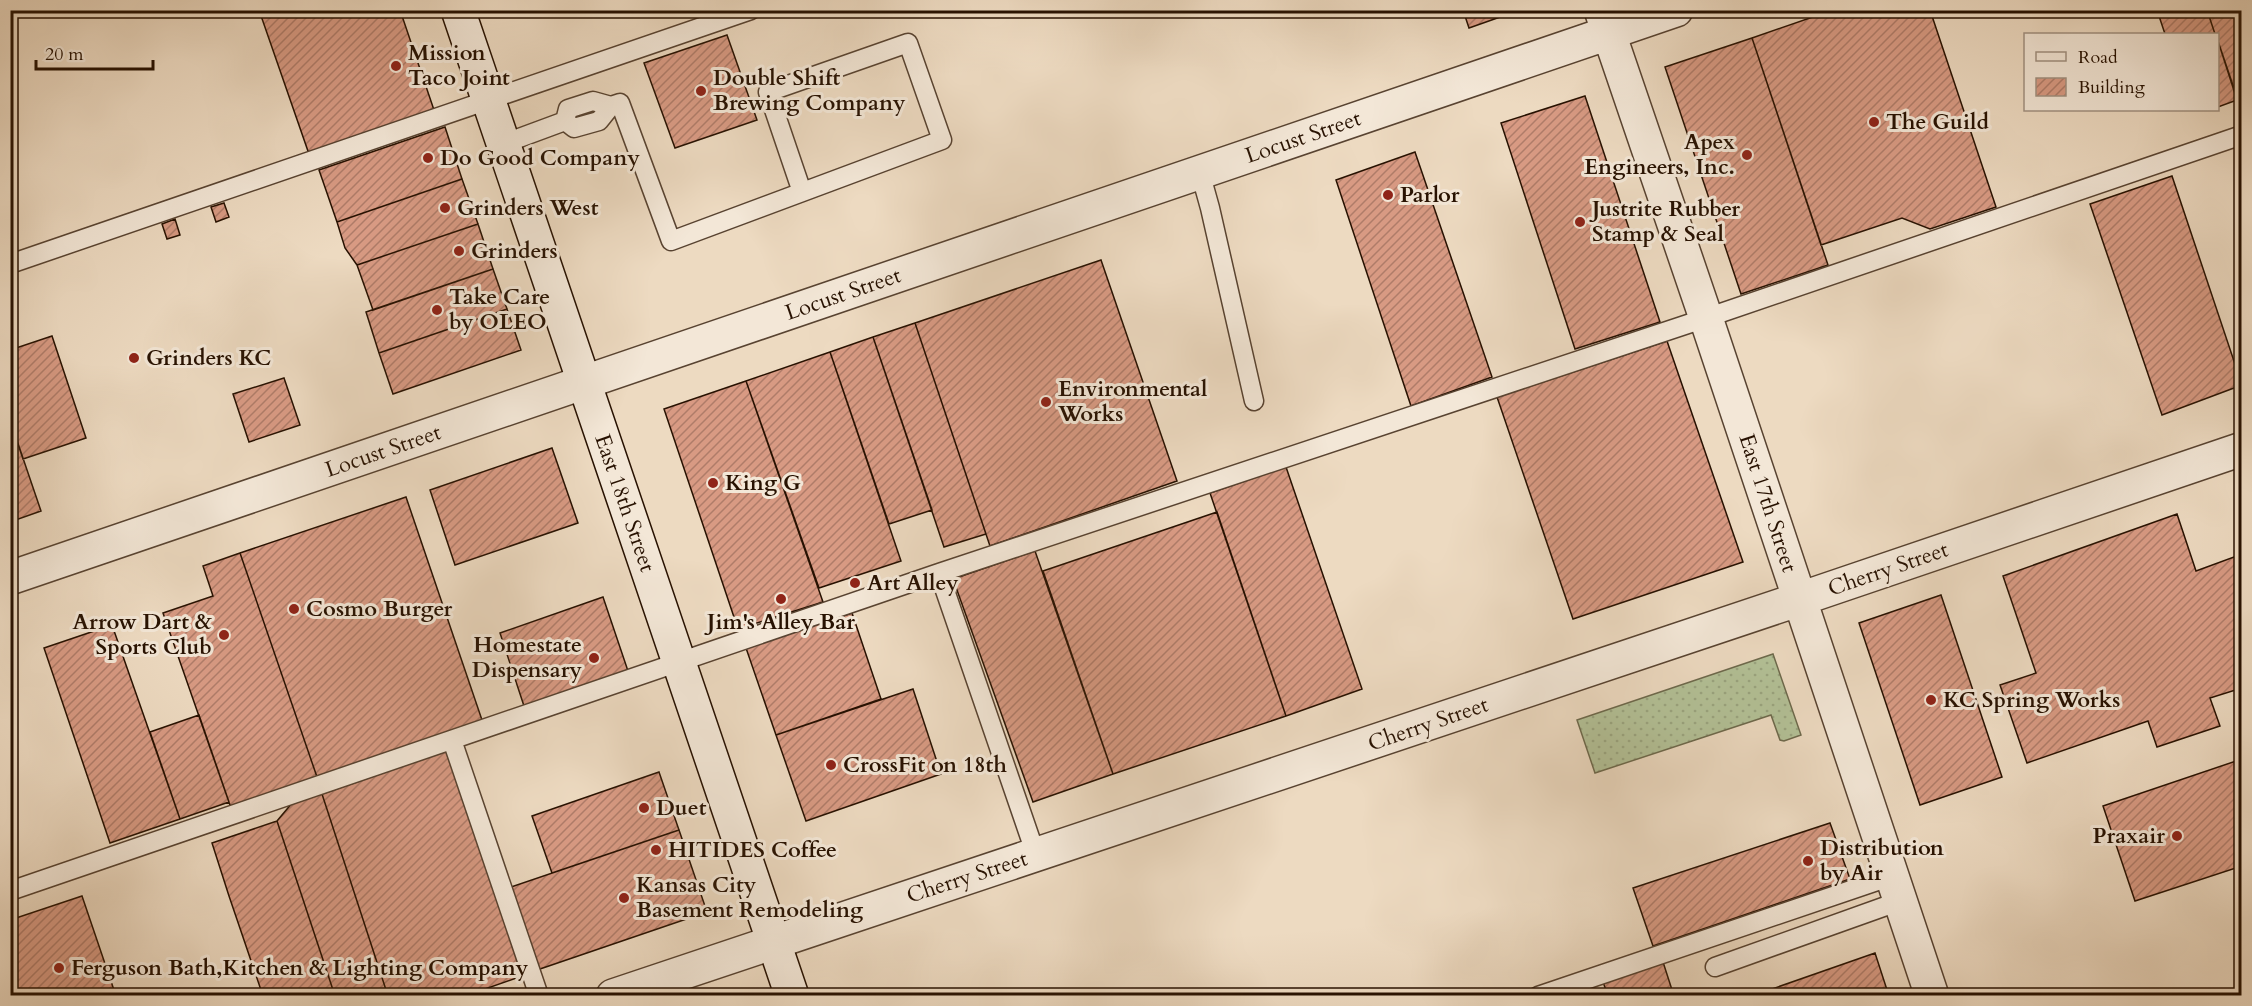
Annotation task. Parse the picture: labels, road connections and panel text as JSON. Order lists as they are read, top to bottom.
{
  "streets": {
    "street": [
      "Locust Street",
      "East 18th Street",
      "East 17th Street",
      "Cherry Street"
    ]
  },
  "crossings": [
    ["Locust Street", "East 18th Street"],
    ["Locust Street", "East 17th Street"],
    ["East 18th Street", "Cherry Street"],
    ["East 17th Street", "Cherry Street"]
  ],
  "places": [
    "Mission Taco Joint",
    "Double Shift Brewing Company",
    "The Guild",
    "Apex Engineers, Inc.",
    "Do Good Company",
    "Parlor",
    "Grinders West",
    "Justrite Rubber Stamp & Seal",
    "Grinders",
    "Take Care by OLEO",
    "Grinders KC",
    "Environmental Works",
    "King G",
    "Art Alley",
    "Jim's Alley Bar",
    "Cosmo Burger",
    "Arrow Dart & Sports Club",
    "Homestate Dispensary",
    "KC Spring Works",
    "CrossFit on 18th",
    "Duet",
    "Praxair",
    "HITIDES Coffee",
    "Distribution by Air",
    "Kansas City Basement Remodeling",
    "Ferguson Bath,Kitchen & Lighting Company"
  ],
  "legend": ["Road", "Building"],
  "scale_bar": "20 m"
}
